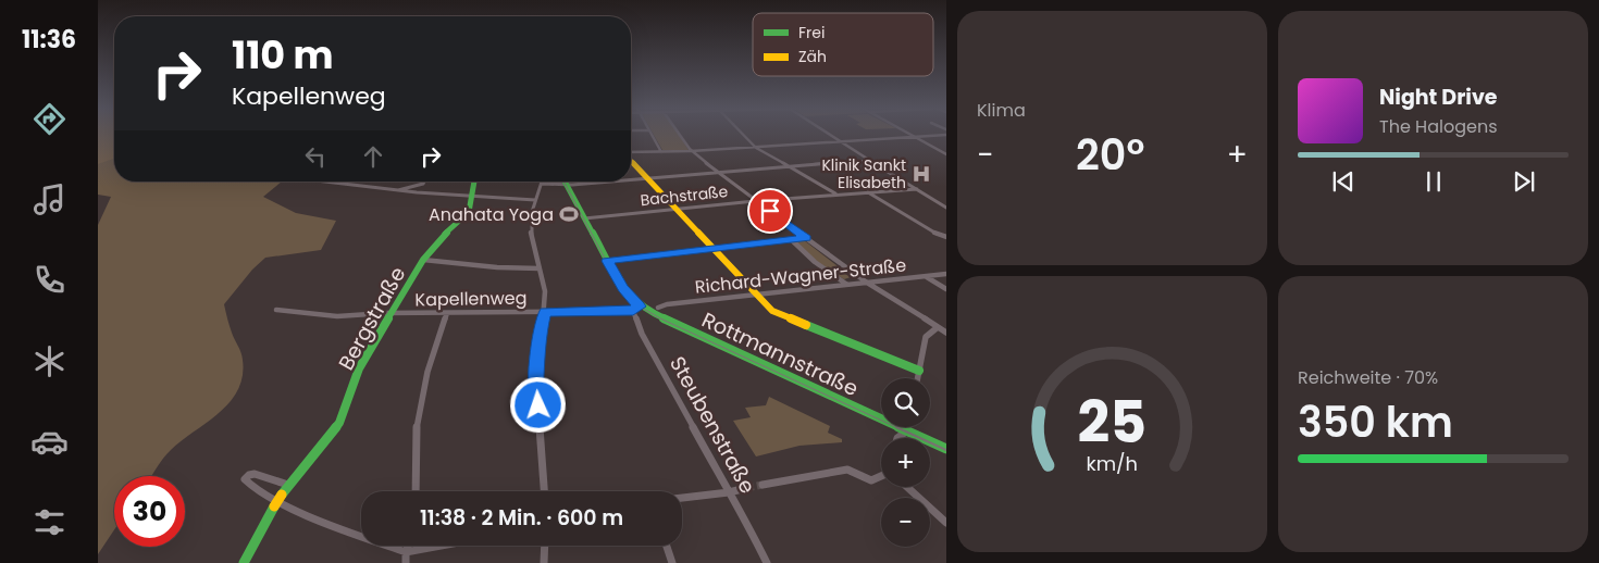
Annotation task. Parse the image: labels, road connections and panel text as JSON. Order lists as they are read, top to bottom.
{
  "streets": {
    "street": [
      "Bachstraße",
      "Richard-Wagner-Straße",
      "Kapellenweg",
      "Bergstraße",
      "Rottmannstraße",
      "Steubenstraße"
    ]
  },
  "crossings": [
    ["Kapellenweg", "Bergstraße"],
    ["Kapellenweg", "Steubenstraße"]
  ],
  "places": {
    "hospital": ["Klinik Sankt Elisabeth"],
    "sports": ["Anahata Yoga"]
  },
  "legend": ["Frei", "Zäh"],
  "page": {
    "tabs": "11:36",
    "tile": [
      "Klima",
      ["Reichweite · 70%", "350 km"]
    ],
    "turn": ["110 m", "Kapellenweg"],
    "song": ["Night Drive", "The Halogens"],
    "heat": ["−", "20°", "+"],
    "map_buttons": ["+", "−"],
    "limit": "30",
    "trip": "11:38 · 2 Min. · 600 m",
    "gauge": ["25", "km/h"]
  }
}
